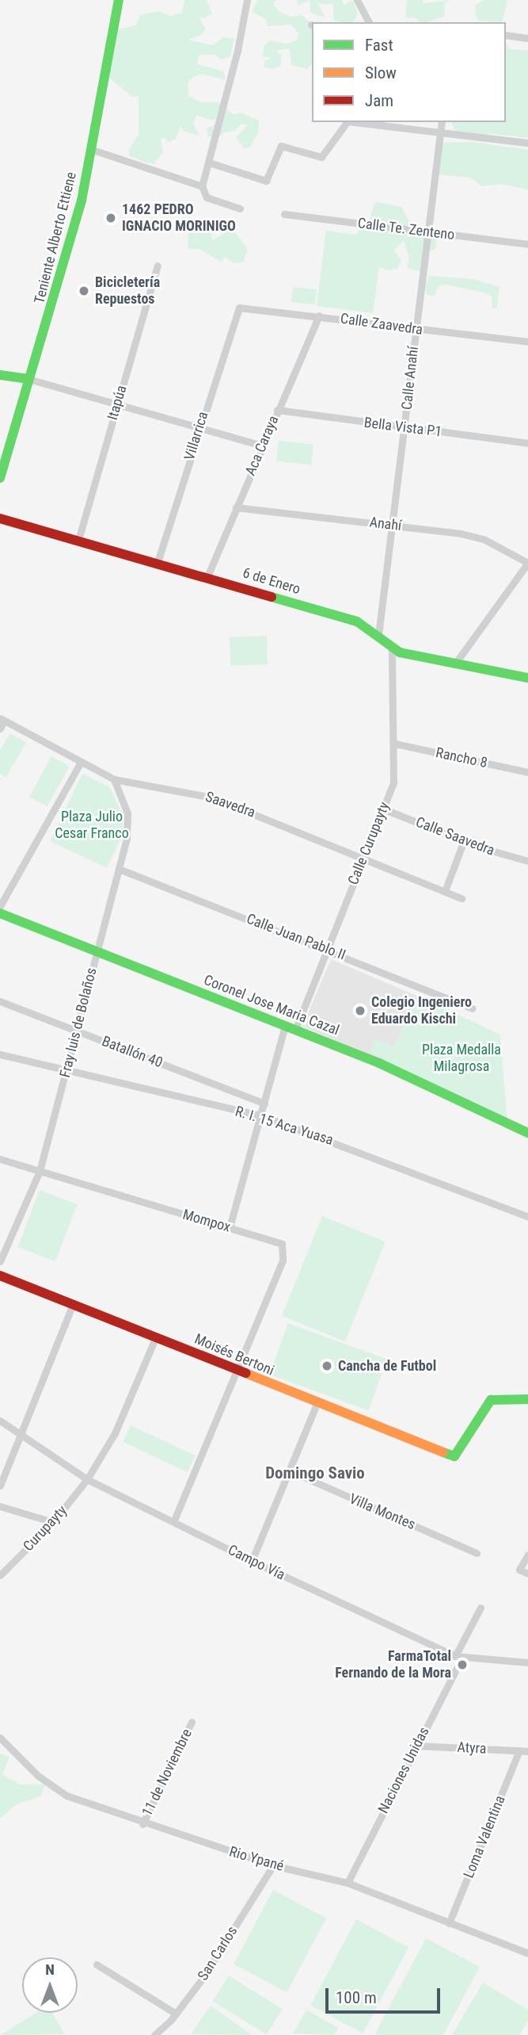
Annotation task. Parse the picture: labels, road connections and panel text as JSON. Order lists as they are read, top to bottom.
{
  "streets": {
    "street": [
      "Calle Te. Zenteno",
      "Teniente Alberto Ettiene",
      "Calle Zaavedra",
      "Calle Anahí",
      "Itapúa",
      "Bella Vista P1",
      "Villarrica",
      "Aca Caraya",
      "Anahí",
      "6 de Enero",
      "Rancho 8",
      "Saavedra",
      "Calle Saavedra",
      "Calle Curupayty",
      "Calle Juan Pablo II",
      "Coronel Jose Maria Cazal",
      "Fray luis de Bolaños",
      "Batallón 40",
      "R. I. 15 Aca Yuasa",
      "Mompox",
      "Moisés Bertoni",
      "Villa Montes",
      "Curupayty",
      "Campo Vía",
      "Atyra",
      "Naciones Unidas",
      "11 de Noviembre",
      "Loma Valentina",
      "Rio Ypané",
      "San Carlos"
    ]
  },
  "crossings": [
    ["Calle Te. Zenteno", "Calle Anahí"],
    ["Calle Zaavedra", "Calle Anahí"],
    ["Calle Zaavedra", "Villarrica"],
    ["Calle Zaavedra", "Aca Caraya"],
    ["Calle Anahí", "Bella Vista P1"],
    ["Calle Anahí", "Anahí"],
    ["Calle Anahí", "6 de Enero"],
    ["Itapúa", "6 de Enero"],
    ["Bella Vista P1", "Aca Caraya"],
    ["Villarrica", "6 de Enero"],
    ["Aca Caraya", "Anahí"],
    ["Aca Caraya", "6 de Enero"],
    ["6 de Enero", "Calle Curupayty"],
    ["Rancho 8", "Calle Curupayty"],
    ["Saavedra", "Calle Curupayty"],
    ["Saavedra", "Fray luis de Bolaños"],
    ["Calle Saavedra", "Calle Curupayty"],
    ["Calle Curupayty", "Calle Juan Pablo II"],
    ["Calle Curupayty", "Coronel Jose Maria Cazal"],
    ["Calle Juan Pablo II", "Fray luis de Bolaños"],
    ["Coronel Jose Maria Cazal", "Fray luis de Bolaños"],
    ["Fray luis de Bolaños", "Batallón 40"],
    ["Fray luis de Bolaños", "R. I. 15 Aca Yuasa"],
    ["Fray luis de Bolaños", "Mompox"],
    ["Mompox", "Moisés Bertoni"],
    ["Moisés Bertoni", "Curupayty"],
    ["Curupayty", "Campo Vía"],
    ["Campo Vía", "Naciones Unidas"],
    ["Atyra", "Naciones Unidas"],
    ["Atyra", "Loma Valentina"],
    ["Naciones Unidas", "Rio Ypané"],
    ["11 de Noviembre", "Rio Ypané"],
    ["Loma Valentina", "Rio Ypané"],
    ["Rio Ypané", "San Carlos"]
  ],
  "districts": ["Domingo Savio"],
  "parks": ["Plaza Julio Cesar Franco", "Plaza Medalla Milagrosa"],
  "places": [
    "1462 PEDRO IGNACIO MORINIGO",
    "Bicicletería Repuestos",
    "Colegio Ingeniero Eduardo Kischi",
    "Cancha de Futbol",
    "FarmaTotal Fernando de la Mora"
  ],
  "legend": ["Fast", "Slow", "Jam"],
  "scale_bar": "100 m",
  "north": "top"
}
